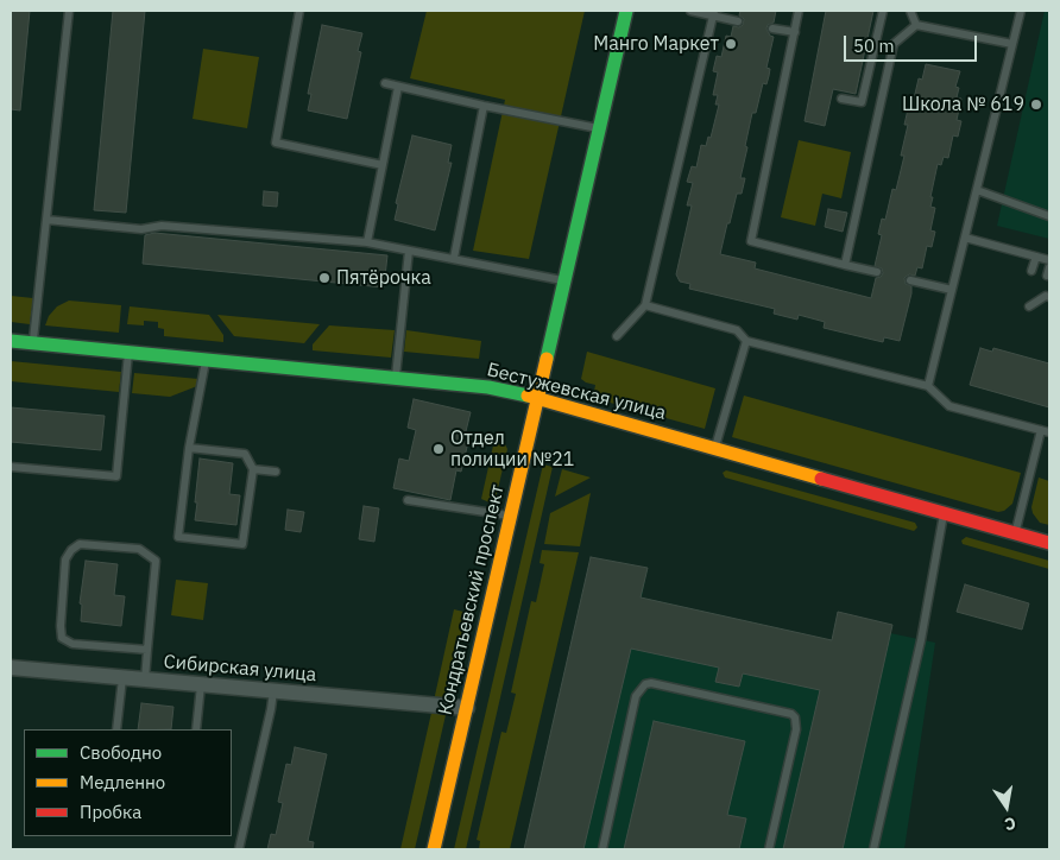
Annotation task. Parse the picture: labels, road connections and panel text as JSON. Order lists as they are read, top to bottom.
{
  "streets": {
    "street": ["Бестужевская улица", "Кондратьевский проспект", "Сибирская улица"]
  },
  "crossings": [
    ["Бестужевская улица", "Кондратьевский проспект"],
    ["Кондратьевский проспект", "Сибирская улица"]
  ],
  "places": [
    "Манго Маркет",
    "Школа № 619",
    "Пятёрочка",
    "Отдел полиции №21"
  ],
  "legend": ["Свободно", "Медленно", "Пробка"],
  "scale_bar": "50 m",
  "north": "bottom"
}
